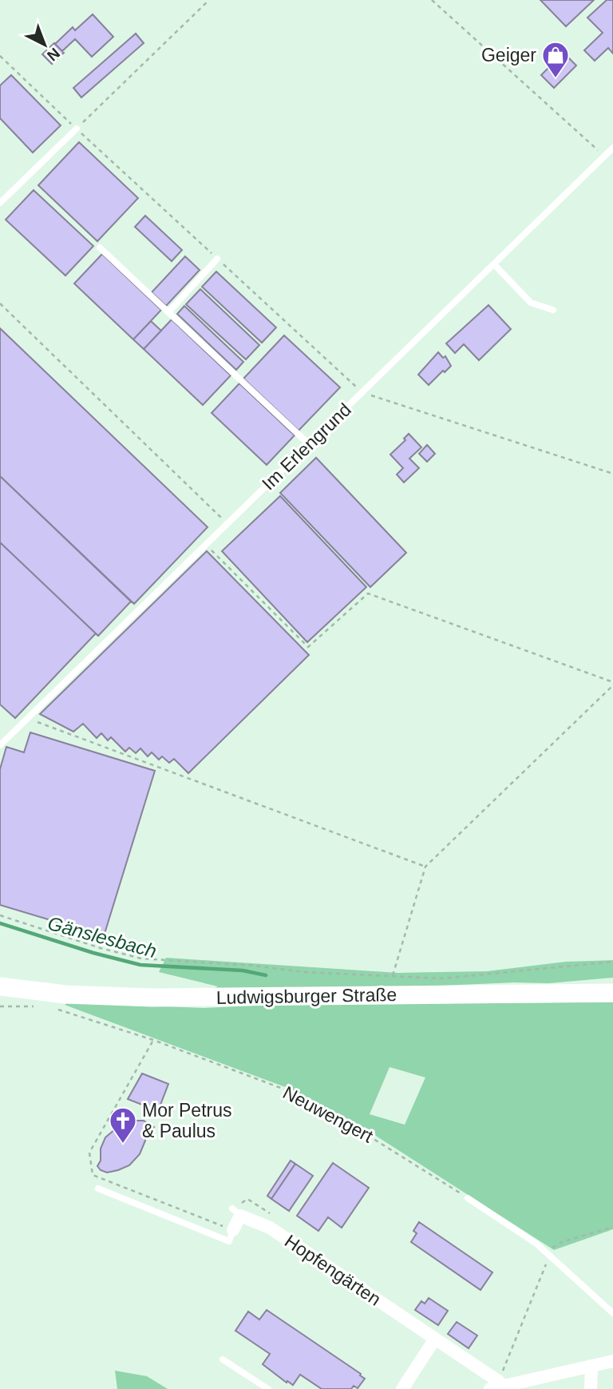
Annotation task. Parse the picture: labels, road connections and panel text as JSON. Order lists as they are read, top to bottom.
{
  "streets": {
    "main road": ["Ludwigsburger Straße"],
    "street": ["Hopfengärten"],
    "lane": ["Im Erlengrund"],
    "path": ["Neuwengert"]
  },
  "water": ["Gänslesbach"],
  "places": {
    "shop": ["Geiger"],
    "church": ["Mor Petrus & Paulus"]
  },
  "north": "bottom right"
}
